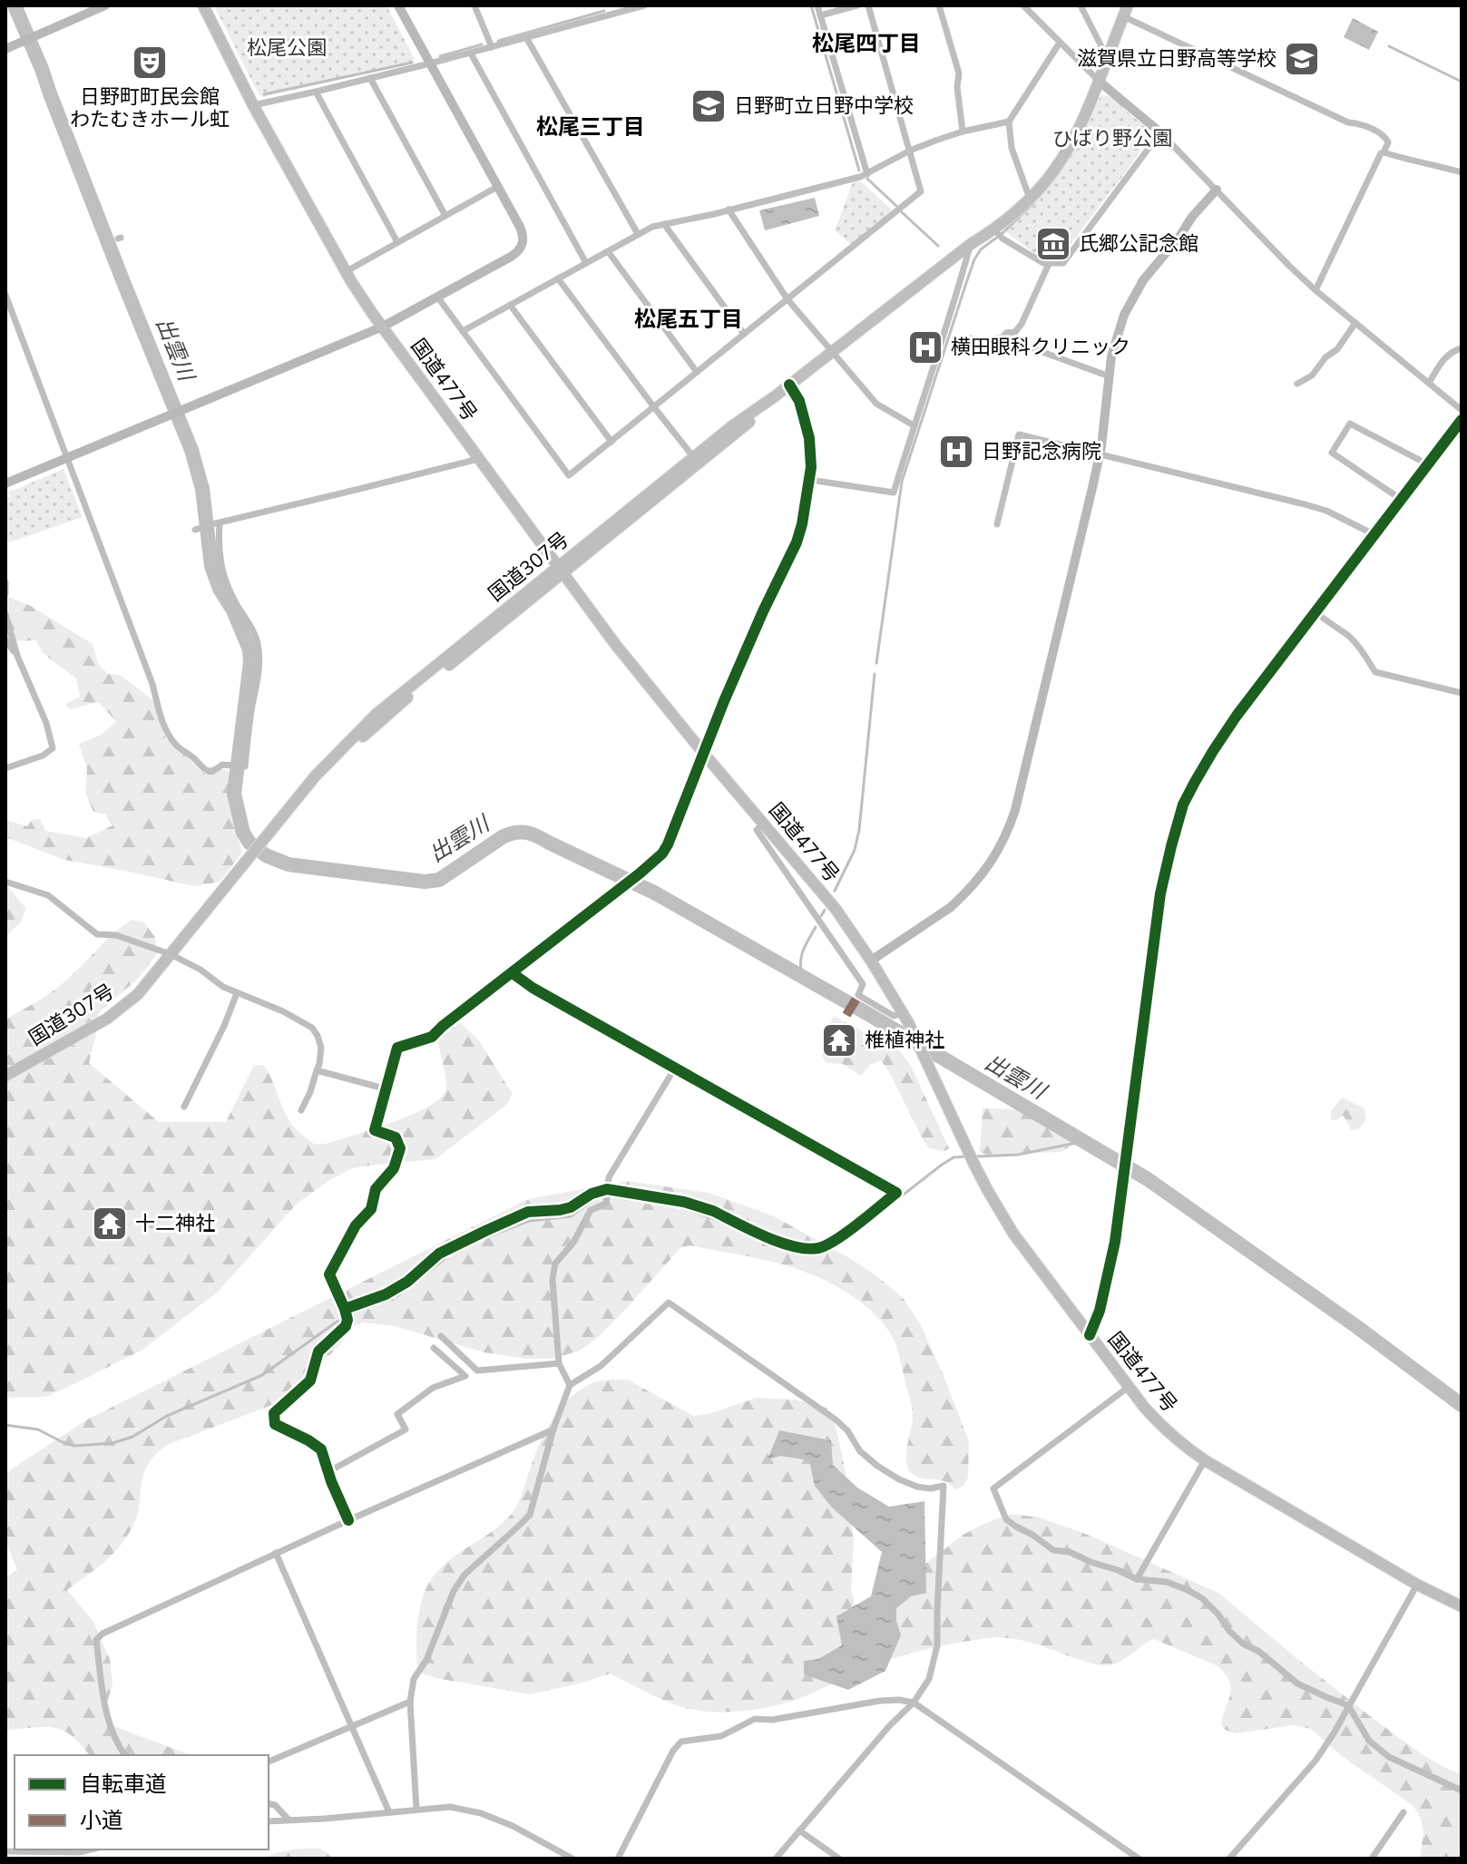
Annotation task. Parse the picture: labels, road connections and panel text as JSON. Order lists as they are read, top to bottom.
{
  "streets": {
    "highway": ["国道477号", "国道307号"]
  },
  "crossings": [
    ["国道477号", "国道307号"]
  ],
  "districts": ["松尾四丁目", "松尾三丁目", "松尾五丁目"],
  "water": ["出雲川"],
  "parks": ["松尾公園", "ひばり野公園"],
  "places": {
    "school or university": ["滋賀県立日野高等学校", "日野町立日野中学校"],
    "theatre": ["日野町町民会館 わたむきホール虹"],
    "museum": ["氏郷公記念館"],
    "hospital": ["横田眼科クリニック", "日野記念病院"],
    "temple": ["椎植神社", "十二神社"]
  },
  "legend": ["自転車道", "小道"]
}
